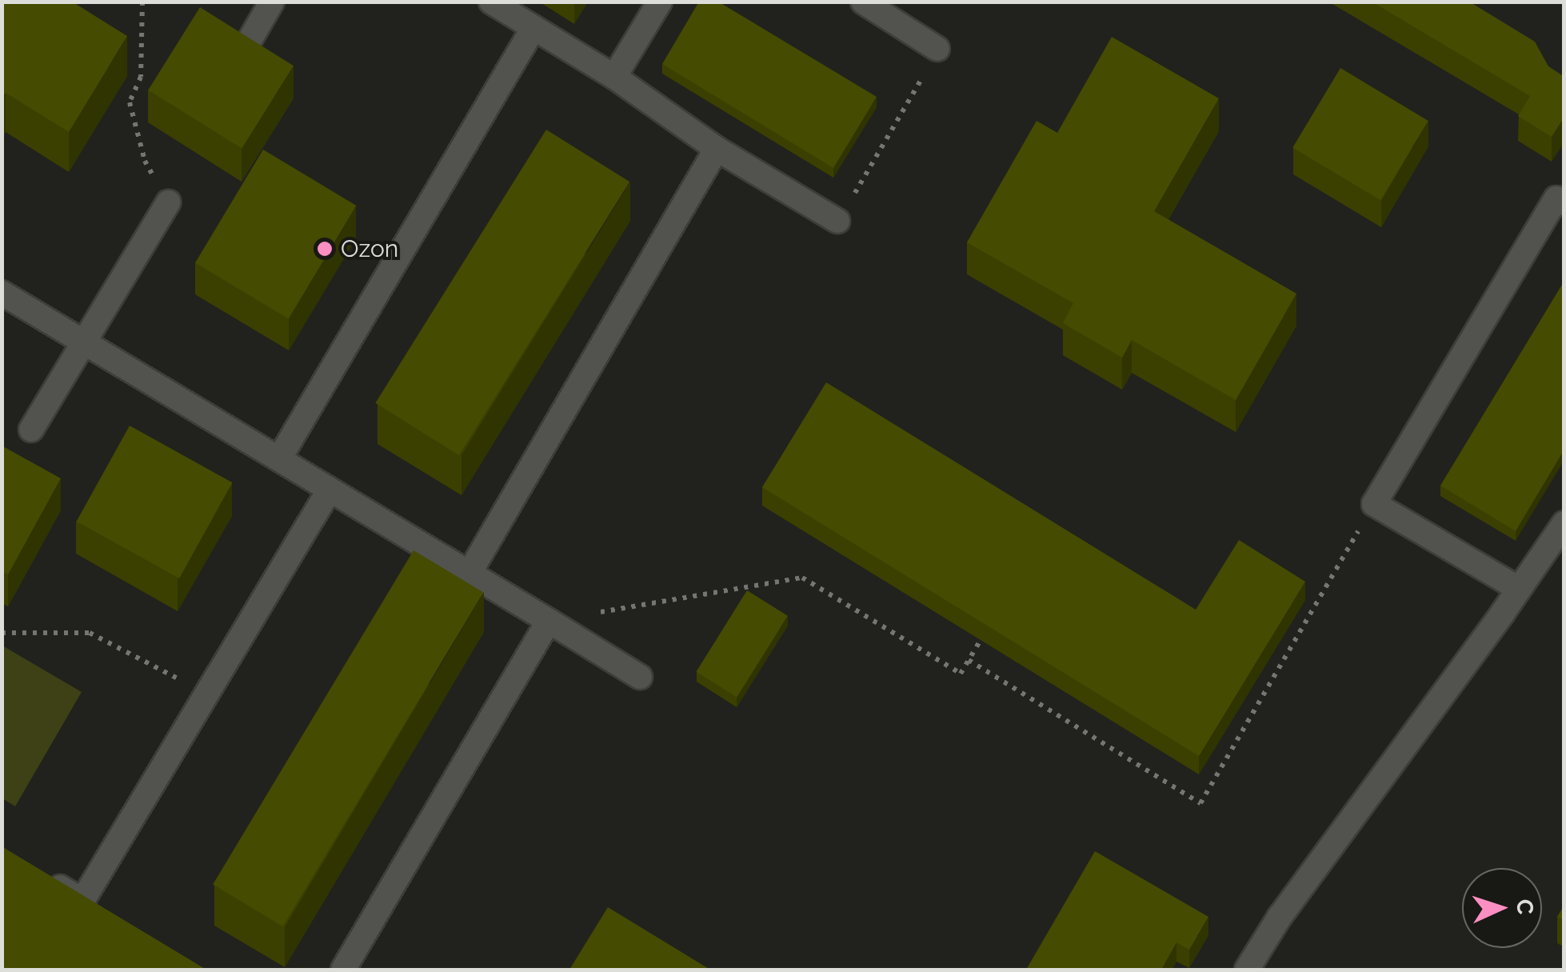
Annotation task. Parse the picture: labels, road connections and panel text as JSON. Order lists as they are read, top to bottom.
{
  "places": ["Ozon"],
  "north": "right"
}
